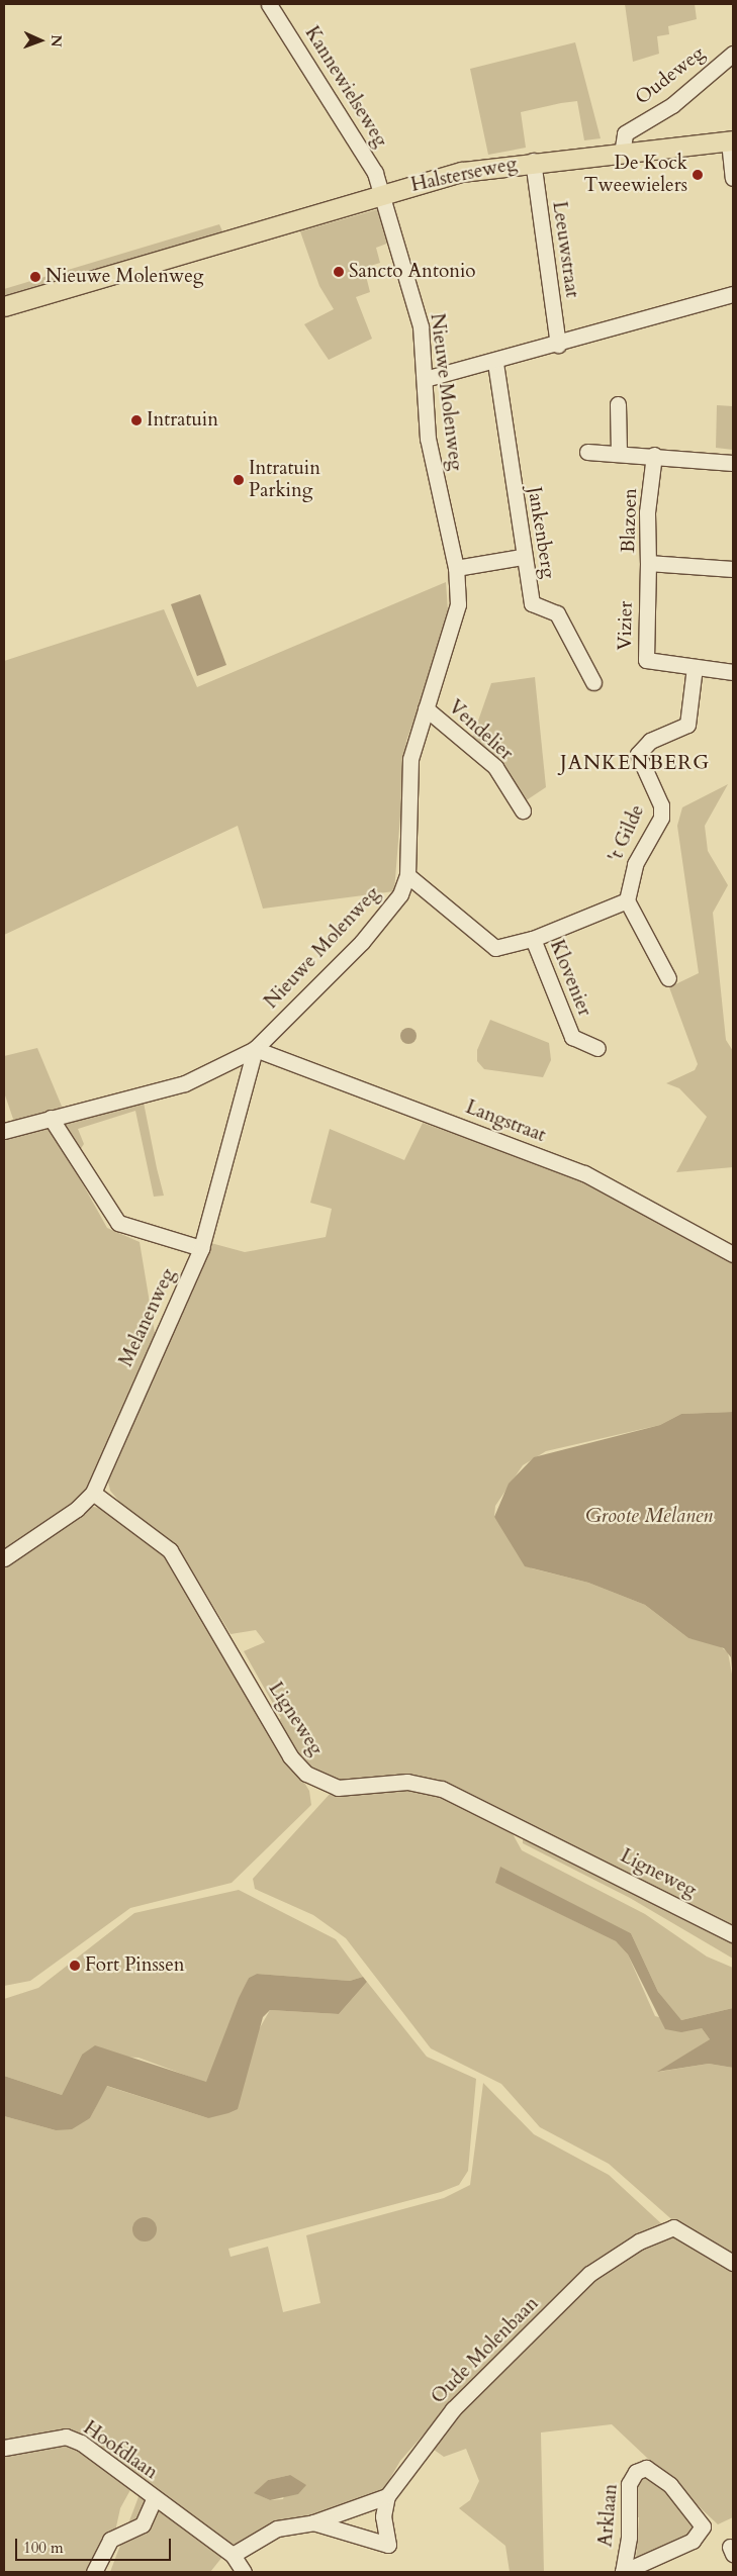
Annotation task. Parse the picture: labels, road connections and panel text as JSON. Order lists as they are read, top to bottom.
{
  "streets": {
    "main road": ["Halsterseweg"],
    "street": [
      "Oudeweg",
      "Kannewielseweg",
      "Leeuwstraat",
      "Nieuwe Molenweg",
      "Blazoen",
      "Jankenberg",
      "Vizier",
      "Vendelier",
      "'t Gilde",
      "Klovenier",
      "Langstraat",
      "Melanenweg",
      "Ligneweg",
      "Oude Molenbaan",
      "Hoofdlaan",
      "Arklaan"
    ]
  },
  "crossings": [
    ["Oudeweg", "Halsterseweg"],
    ["Kannewielseweg", "Halsterseweg"],
    ["Kannewielseweg", "Nieuwe Molenweg"],
    ["Halsterseweg", "Leeuwstraat"],
    ["Halsterseweg", "Nieuwe Molenweg"],
    ["Nieuwe Molenweg", "Vendelier"],
    ["Nieuwe Molenweg", "Klovenier"],
    ["Nieuwe Molenweg", "Langstraat"],
    ["Nieuwe Molenweg", "Melanenweg"],
    ["Blazoen", "Vizier"],
    ["Vizier", "'t Gilde"],
    ["Langstraat", "Melanenweg"],
    ["Melanenweg", "Ligneweg"]
  ],
  "districts": ["JANKENBERG"],
  "water": ["Groote Melanen"],
  "places": [
    "De Kock Tweewielers",
    "Sancto Antonio",
    "Nieuwe Molenweg",
    "Intratuin",
    "Intratuin Parking",
    "Fort Pinssen"
  ],
  "scale_bar": "100 m",
  "north": "right"
}
